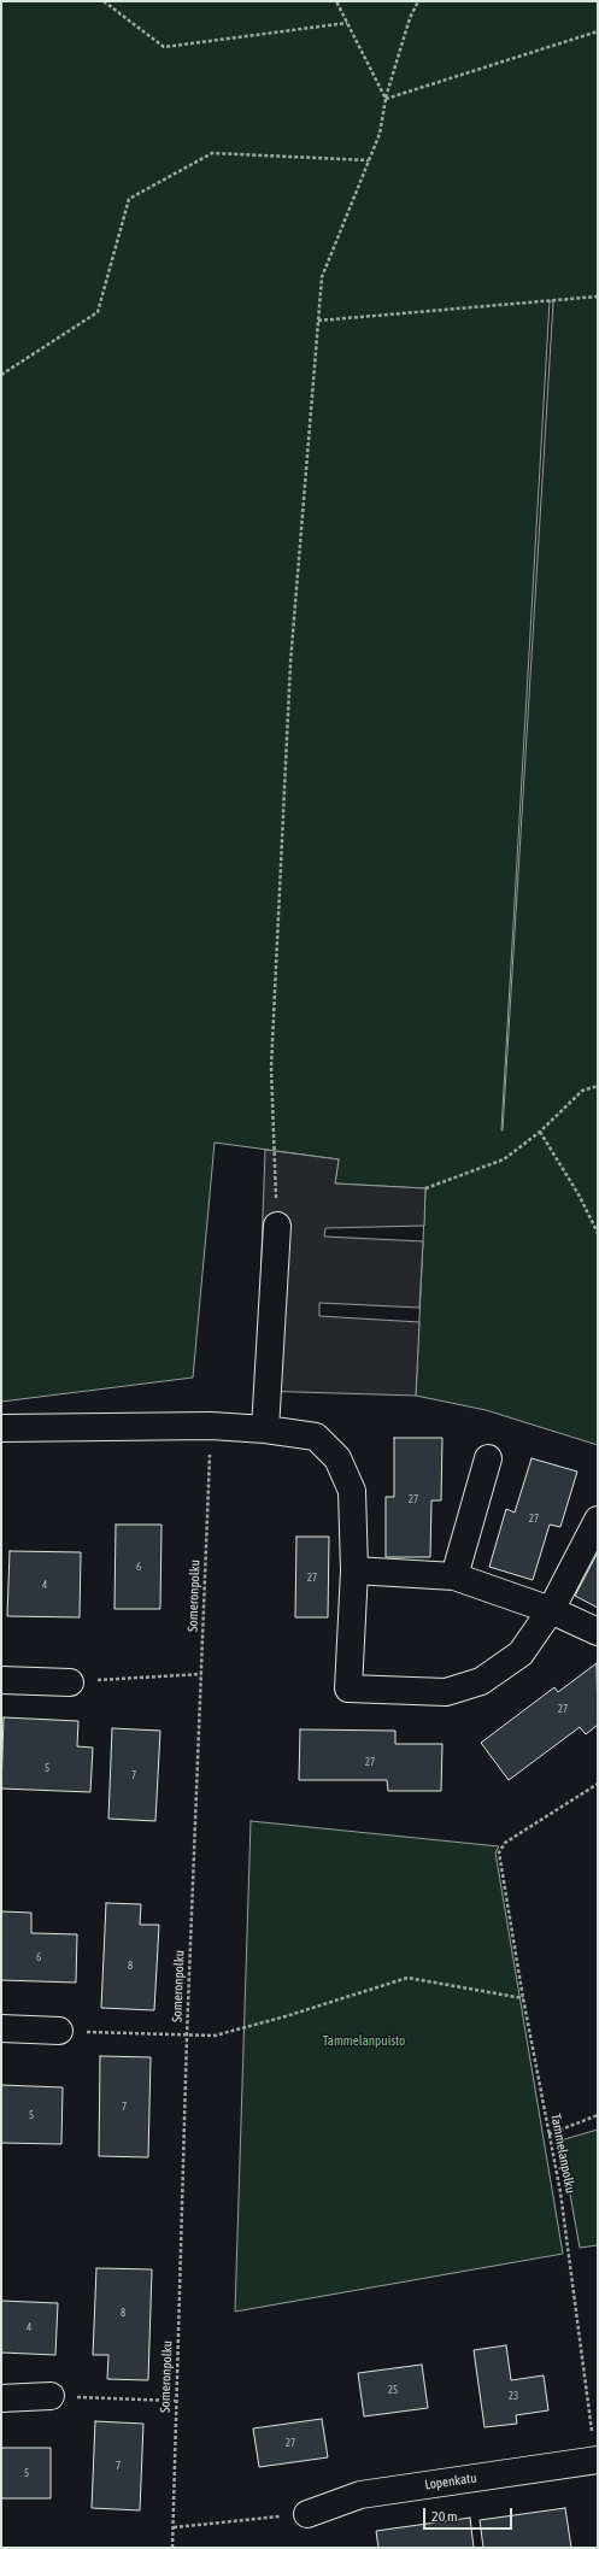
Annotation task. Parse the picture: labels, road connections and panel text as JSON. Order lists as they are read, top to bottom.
{
  "streets": {
    "street": ["Lopenkatu"],
    "path": ["Someronpolku", "Tammelanpolku"]
  },
  "crossings": [
    ["Tammelanpolku", "Lopenkatu"]
  ],
  "parks": ["Tammelanpuisto"],
  "house_numbers": [
    "27",
    "27",
    "6",
    "27",
    "4",
    "27",
    "27",
    "5",
    "7",
    "6",
    "8",
    "7",
    "5",
    "8",
    "4",
    "25",
    "23",
    "27",
    "7",
    "5"
  ],
  "scale_bar": "20 m"
}
